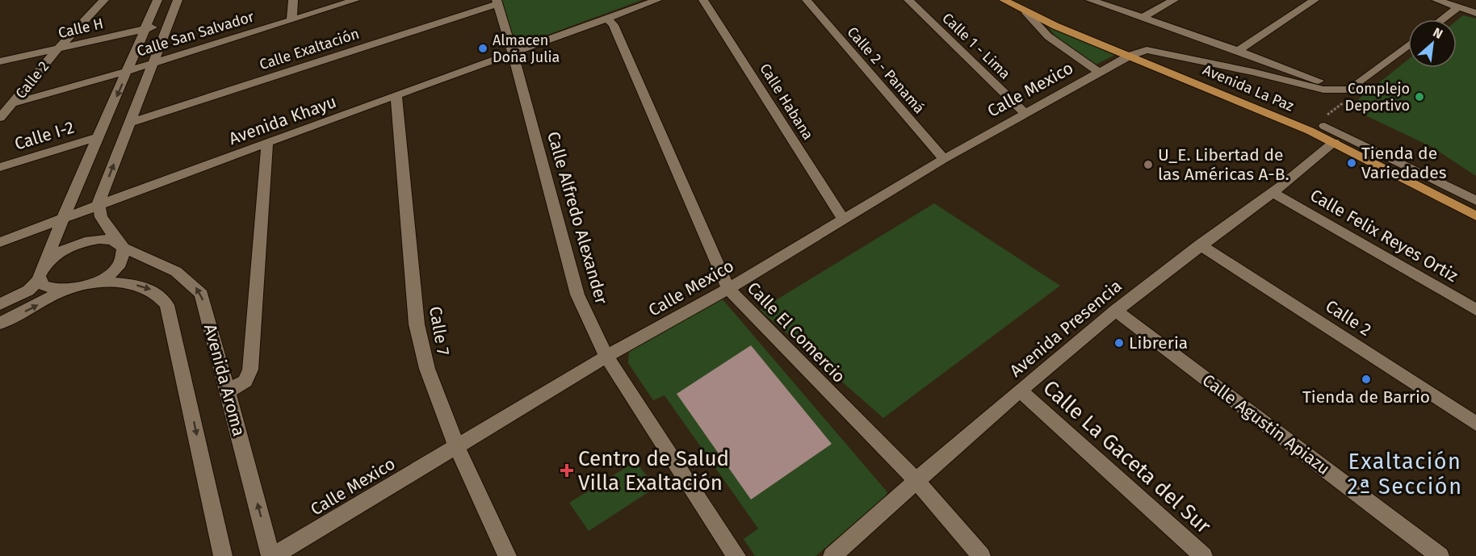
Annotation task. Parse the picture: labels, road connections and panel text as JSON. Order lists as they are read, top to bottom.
{
  "streets": {
    "main road": ["Avenida La Paz"],
    "street": [
      "Calle H",
      "Calle San Salvador",
      "Calle 1 - Lima",
      "Calle Exaltación",
      "Calle 2 - Panamá",
      "Calle 2",
      "Calle Mexico",
      "Calle Habana",
      "Avenida Khayu",
      "Calle I-2",
      "Calle Alfredo Alexander",
      "Calle Felix Reyes Ortiz",
      "Avenida Presencia",
      "Calle 7",
      "Calle El Comercio",
      "Avenida Aroma",
      "Calle Agustin Apiazu",
      "Calle La Gaceta del Sur"
    ]
  },
  "crossings": [
    ["Calle H", "Calle 2"],
    ["Calle San Salvador", "Calle 2"],
    ["Calle 1 - Lima", "Calle Mexico"],
    ["Calle Exaltación", "Calle Alfredo Alexander"],
    ["Calle 2 - Panamá", "Calle Mexico"],
    ["Calle 2", "Avenida Presencia"],
    ["Avenida La Paz", "Calle Mexico"],
    ["Avenida La Paz", "Avenida Presencia"],
    ["Calle Mexico", "Calle Habana"],
    ["Calle Mexico", "Calle Alfredo Alexander"],
    ["Calle Mexico", "Calle 7"],
    ["Calle Mexico", "Calle El Comercio"],
    ["Calle Mexico", "Avenida Aroma"],
    ["Avenida Khayu", "Calle Alfredo Alexander"],
    ["Avenida Khayu", "Calle 7"],
    ["Avenida Khayu", "Calle El Comercio"],
    ["Calle Felix Reyes Ortiz", "Avenida Presencia"],
    ["Avenida Presencia", "Calle El Comercio"],
    ["Avenida Presencia", "Calle Agustin Apiazu"],
    ["Avenida Presencia", "Calle La Gaceta del Sur"]
  ],
  "districts": ["Exaltación 2ª Sección"],
  "places": {
    "other": [
      "Almacen Doña Julia",
      "Complejo Deportivo",
      "Tienda de Variedades",
      "U_E. Libertad de las Américas A-B.",
      "Libreria",
      "Tienda de Barrio"
    ],
    "health": ["Centro de Salud Villa Exaltación"]
  },
  "north": "top right"
}
